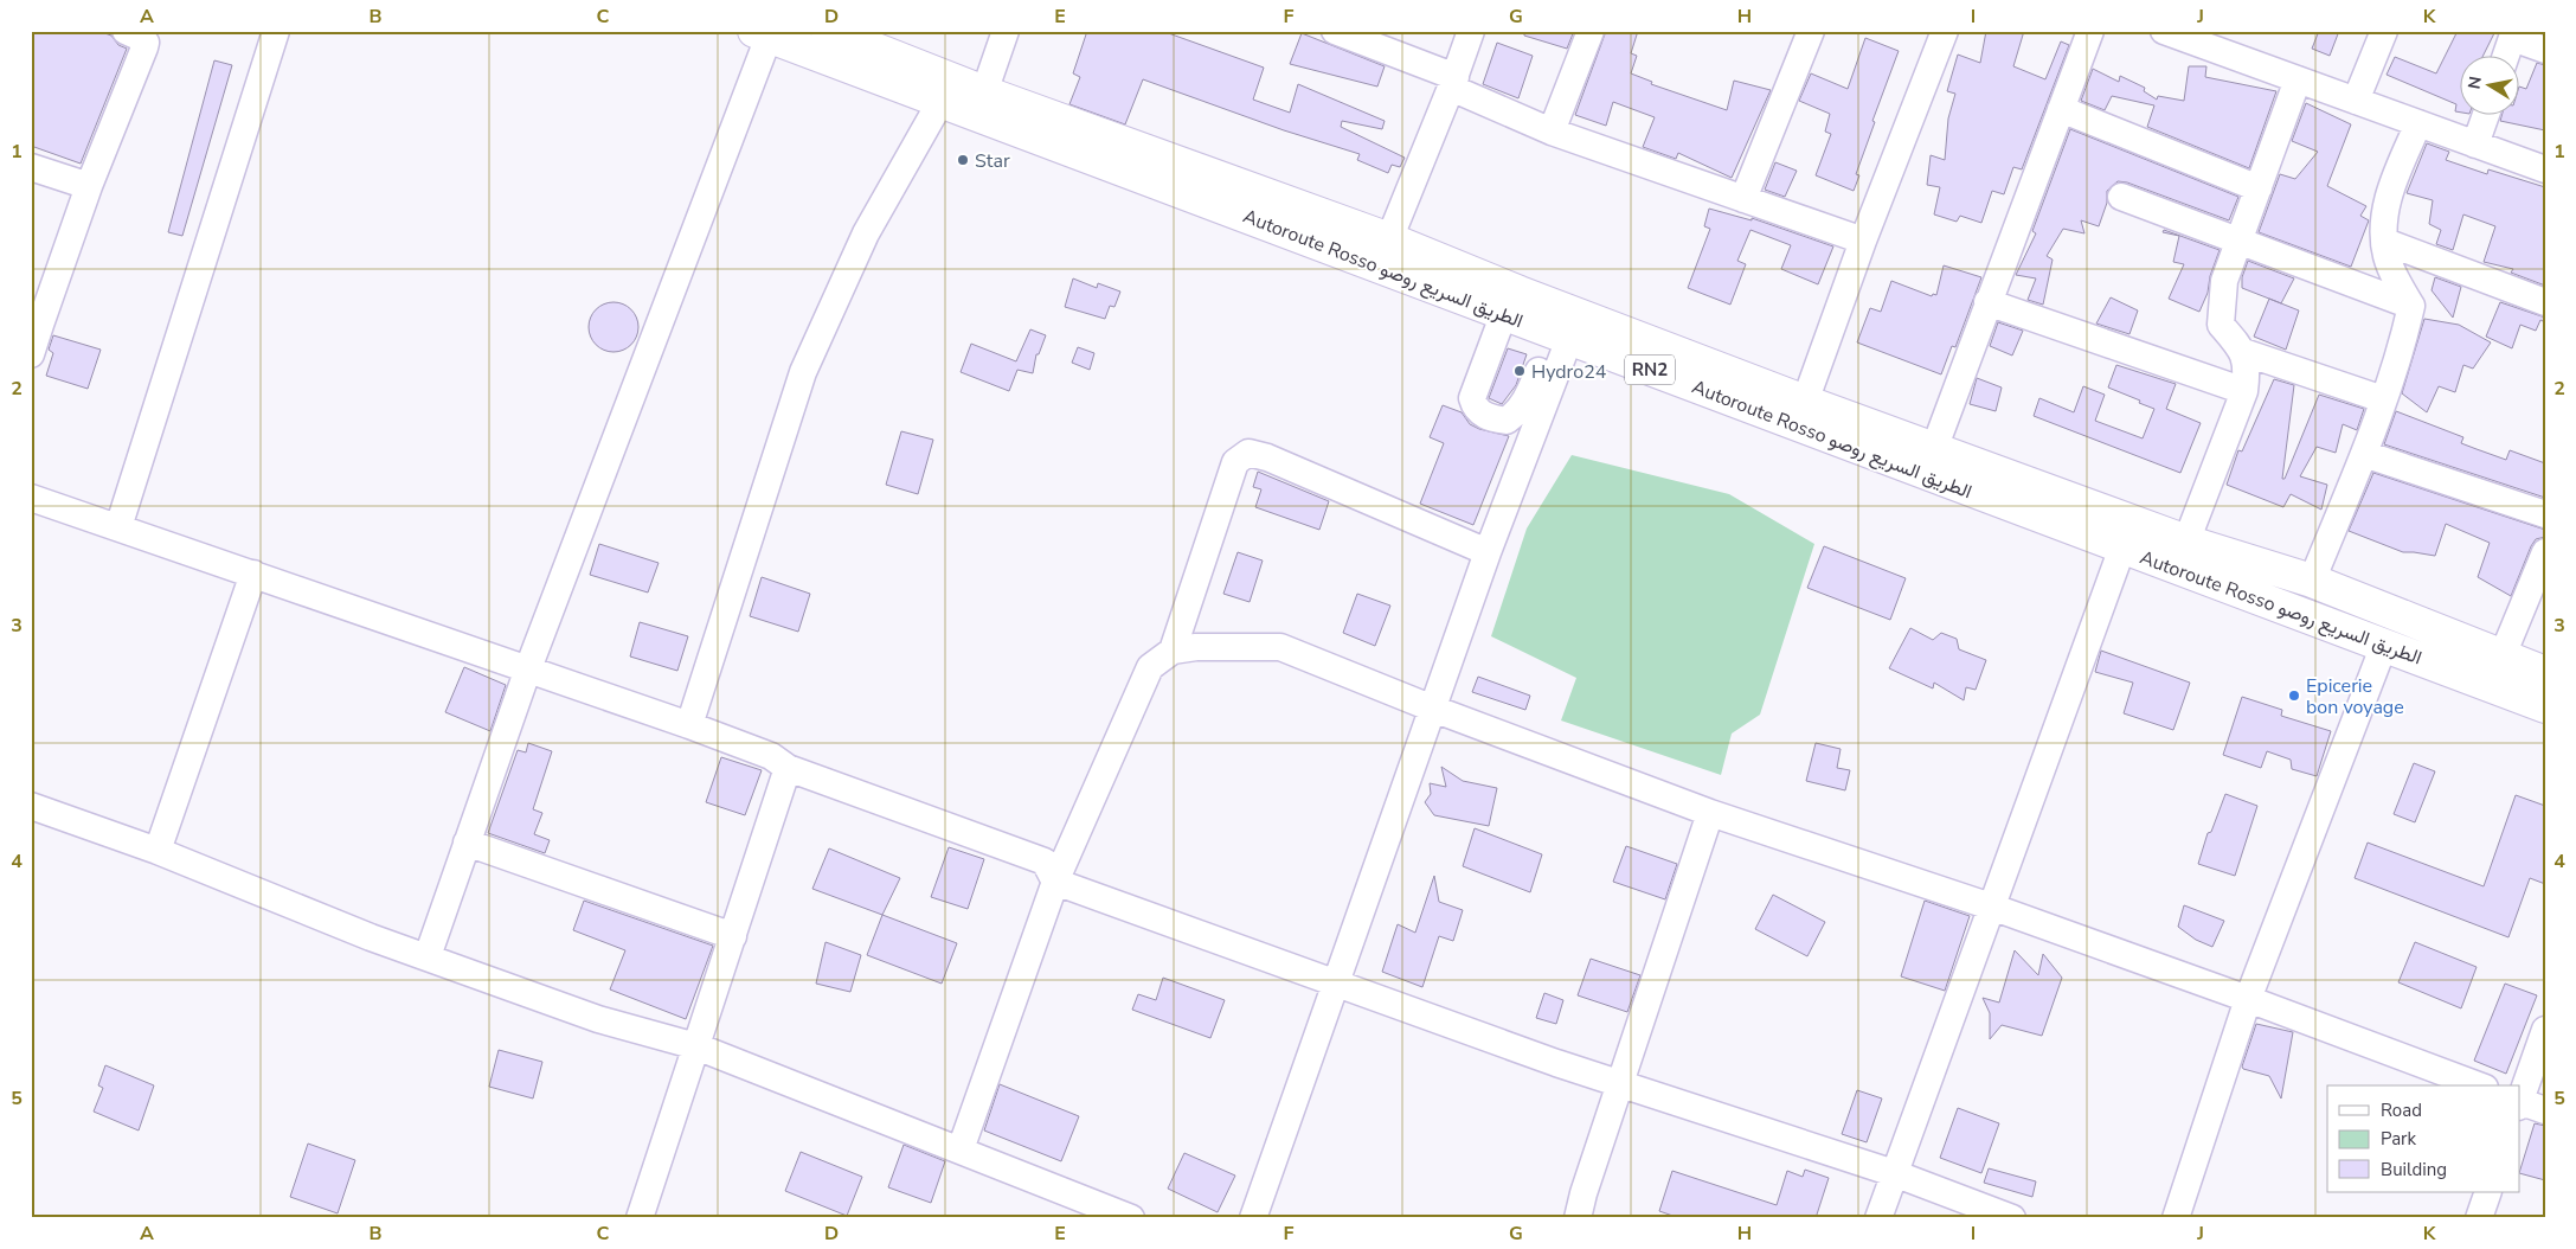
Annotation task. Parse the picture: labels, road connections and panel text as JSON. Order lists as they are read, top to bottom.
{
  "streets": {
    "highway": ["Autoroute Rosso الطريق السريع روصو", "RN2"]
  },
  "places": ["Star", "Hydro24", "Epicerie bon voyage"],
  "legend": ["Road", "Park", "Building"],
  "north": "left",
  "grid": {
    "columns": [
      "A",
      "B",
      "C",
      "D",
      "E",
      "F",
      "G",
      "H",
      "I",
      "J",
      "K"
    ],
    "rows": [
      "1",
      "2",
      "3",
      "4",
      "5"
    ]
  }
}
